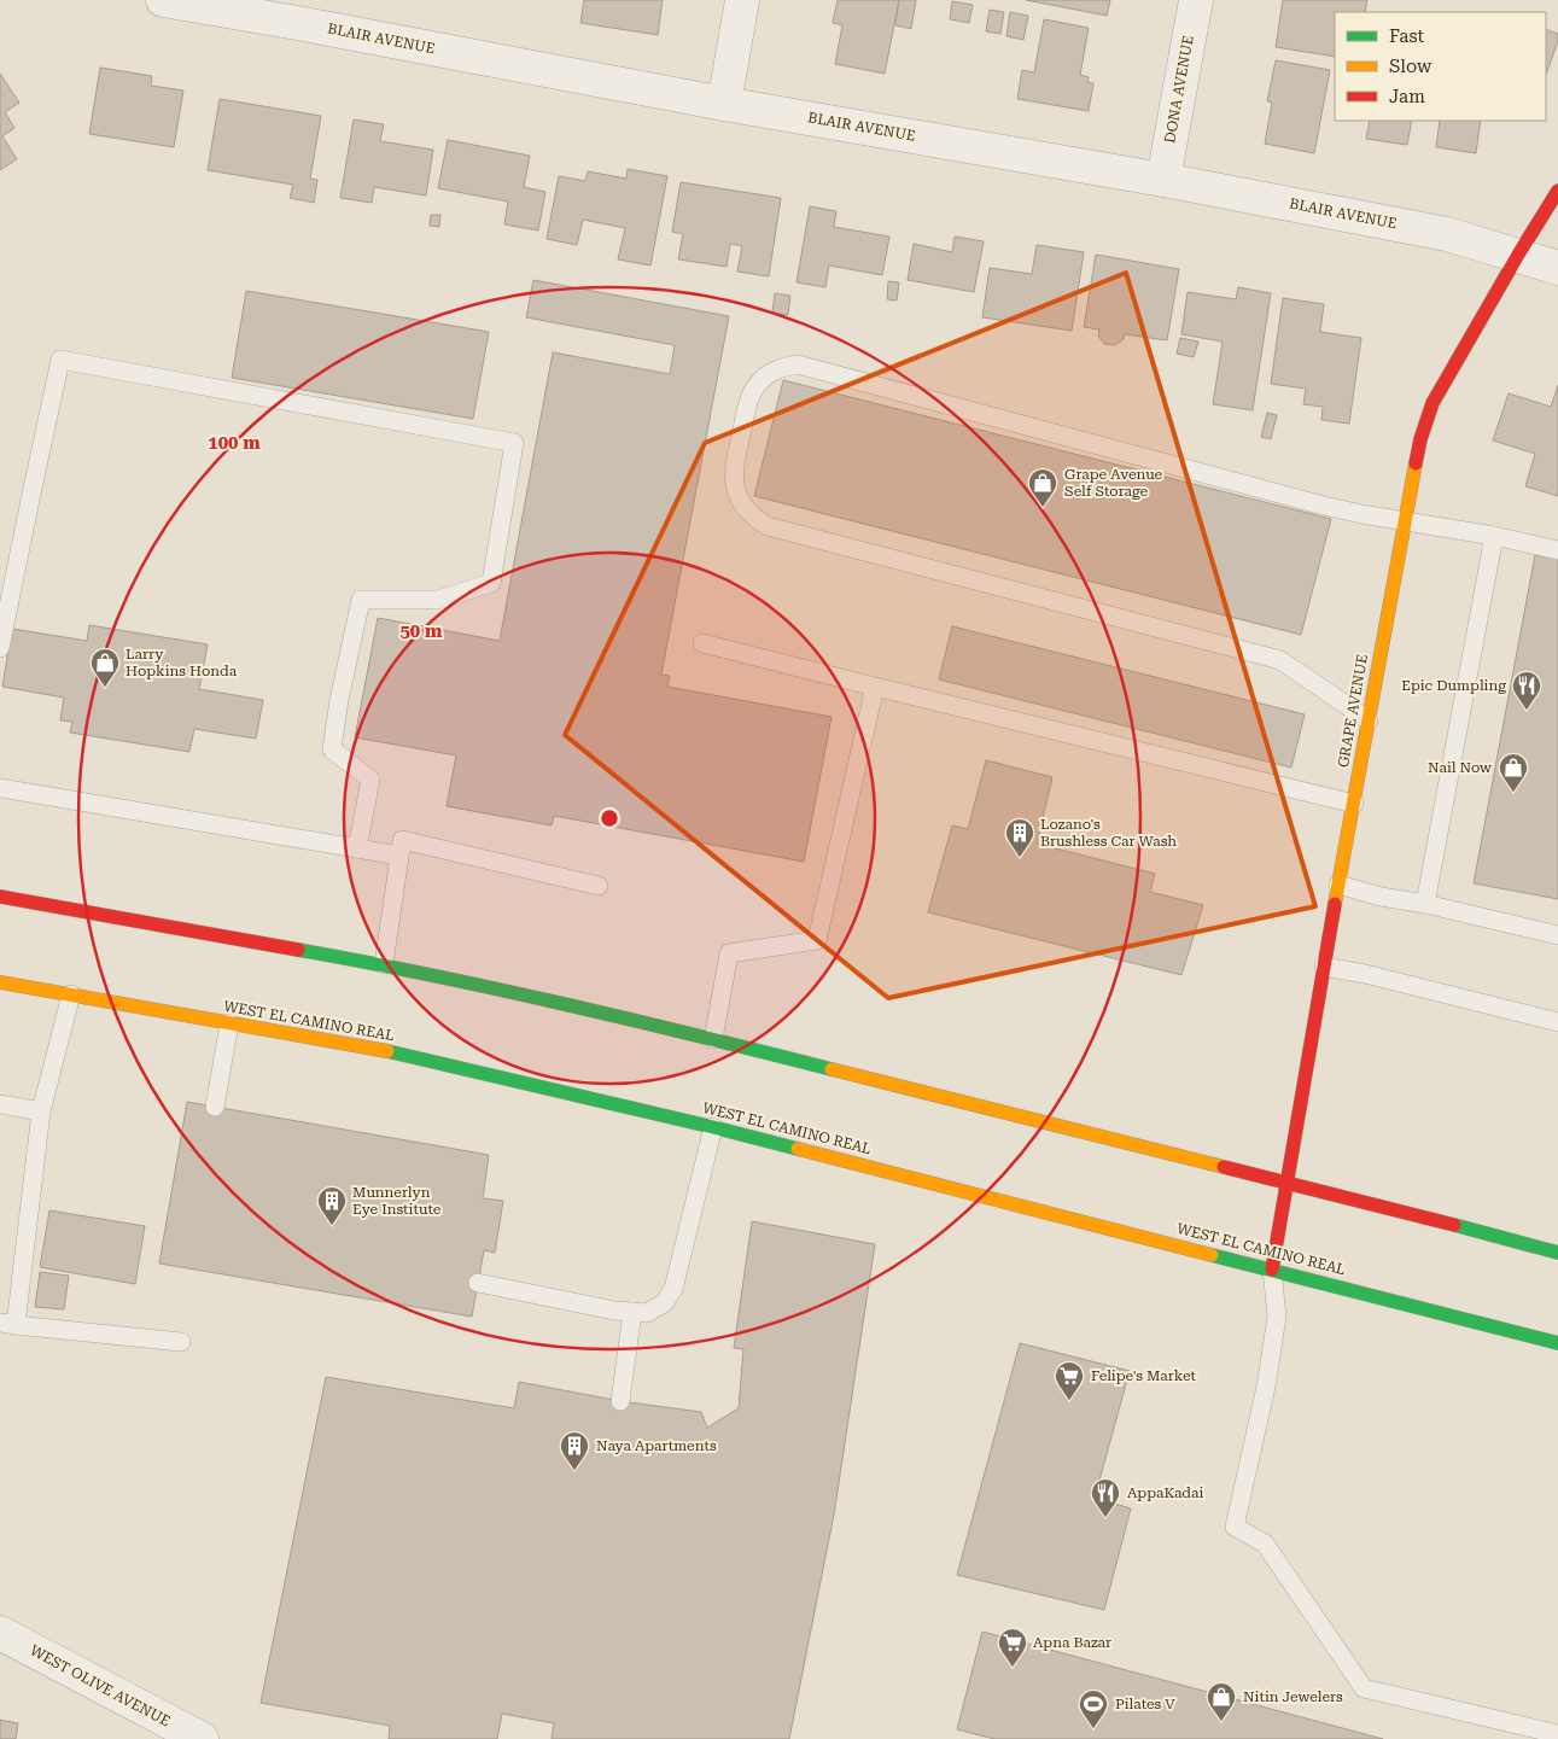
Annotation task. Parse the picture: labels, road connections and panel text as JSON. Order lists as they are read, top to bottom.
{
  "streets": {
    "main road": ["GRAPE AVENUE", "WEST EL CAMINO REAL"],
    "street": ["BLAIR AVENUE", "DONA AVENUE", "WEST OLIVE AVENUE"]
  },
  "crossings": [
    ["BLAIR AVENUE", "DONA AVENUE"],
    ["BLAIR AVENUE", "GRAPE AVENUE"],
    ["GRAPE AVENUE", "WEST EL CAMINO REAL"]
  ],
  "places": {
    "shop": [
      "Grape Avenue Self Storage",
      "Larry Hopkins Honda",
      "Nail Now",
      "Nitin Jewelers"
    ],
    "restaurant": ["Epic Dumpling", "AppaKadai"],
    "building": ["Lozano's Brushless Car Wash", "Munnerlyn Eye Institute", "Naya Apartments"],
    "supermarket": ["Felipe's Market", "Apna Bazar"],
    "sports": ["Pilates V"]
  },
  "legend": ["Fast", "Slow", "Jam"],
  "rings": ["100 m", "50 m"]
}
